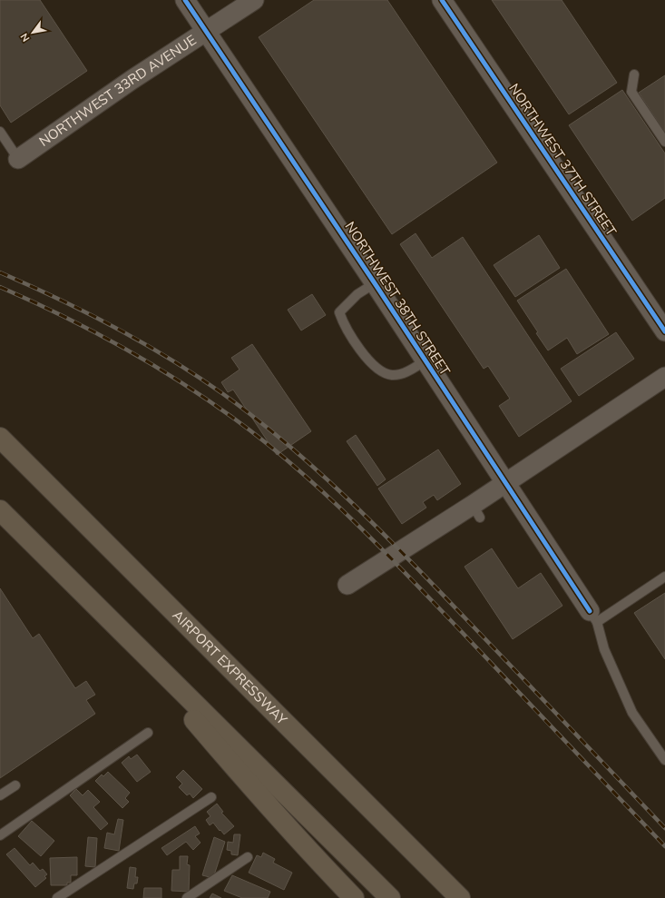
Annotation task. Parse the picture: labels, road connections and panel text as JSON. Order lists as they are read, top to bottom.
{
  "streets": {
    "highway": ["AIRPORT EXPRESSWAY"],
    "street": ["NORTHWEST 33RD AVENUE", "NORTHWEST 37TH STREET", "NORTHWEST 38TH STREET"]
  },
  "crossings": [
    ["NORTHWEST 33RD AVENUE", "NORTHWEST 38TH STREET"]
  ],
  "north": "bottom left"
}
